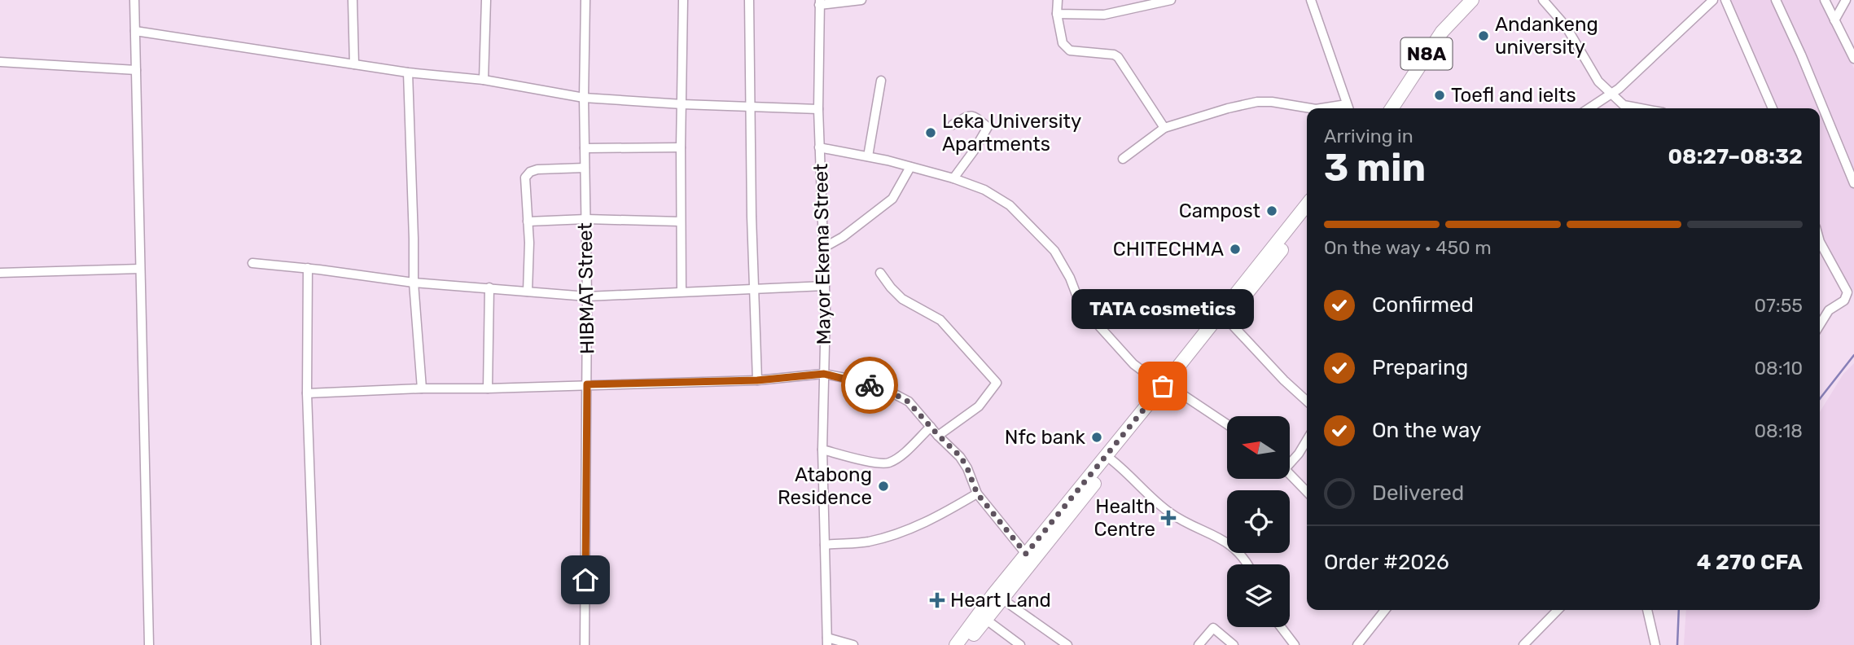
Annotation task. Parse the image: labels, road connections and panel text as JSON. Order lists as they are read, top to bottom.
{
  "streets": {
    "highway": ["N8A"],
    "street": ["Mayor Ekema Street", "HIBMAT Street"]
  },
  "places": {
    "other": [
      "Andankeng university",
      "Toefl and ielts",
      "Leka University Apartments",
      "Campost",
      "CHITECHMA",
      "TATA cosmetics",
      "Nfc bank",
      "Atabong Residence"
    ],
    "health": ["Health Centre", "Heart Land"]
  },
  "north": "left",
  "page": {
    "heading": ["3 min", "Arriving in", "08:27–08:32"],
    "panel": ["Order #2026", "4 270 CFA"],
    "bar": "On the way · 450 m",
    "list": [
      ["Confirmed", "07:55"],
      ["Preparing", "08:10"],
      ["On the way", "08:18"],
      "Delivered"
    ],
    "bubble": "TATA cosmetics"
  }
}
